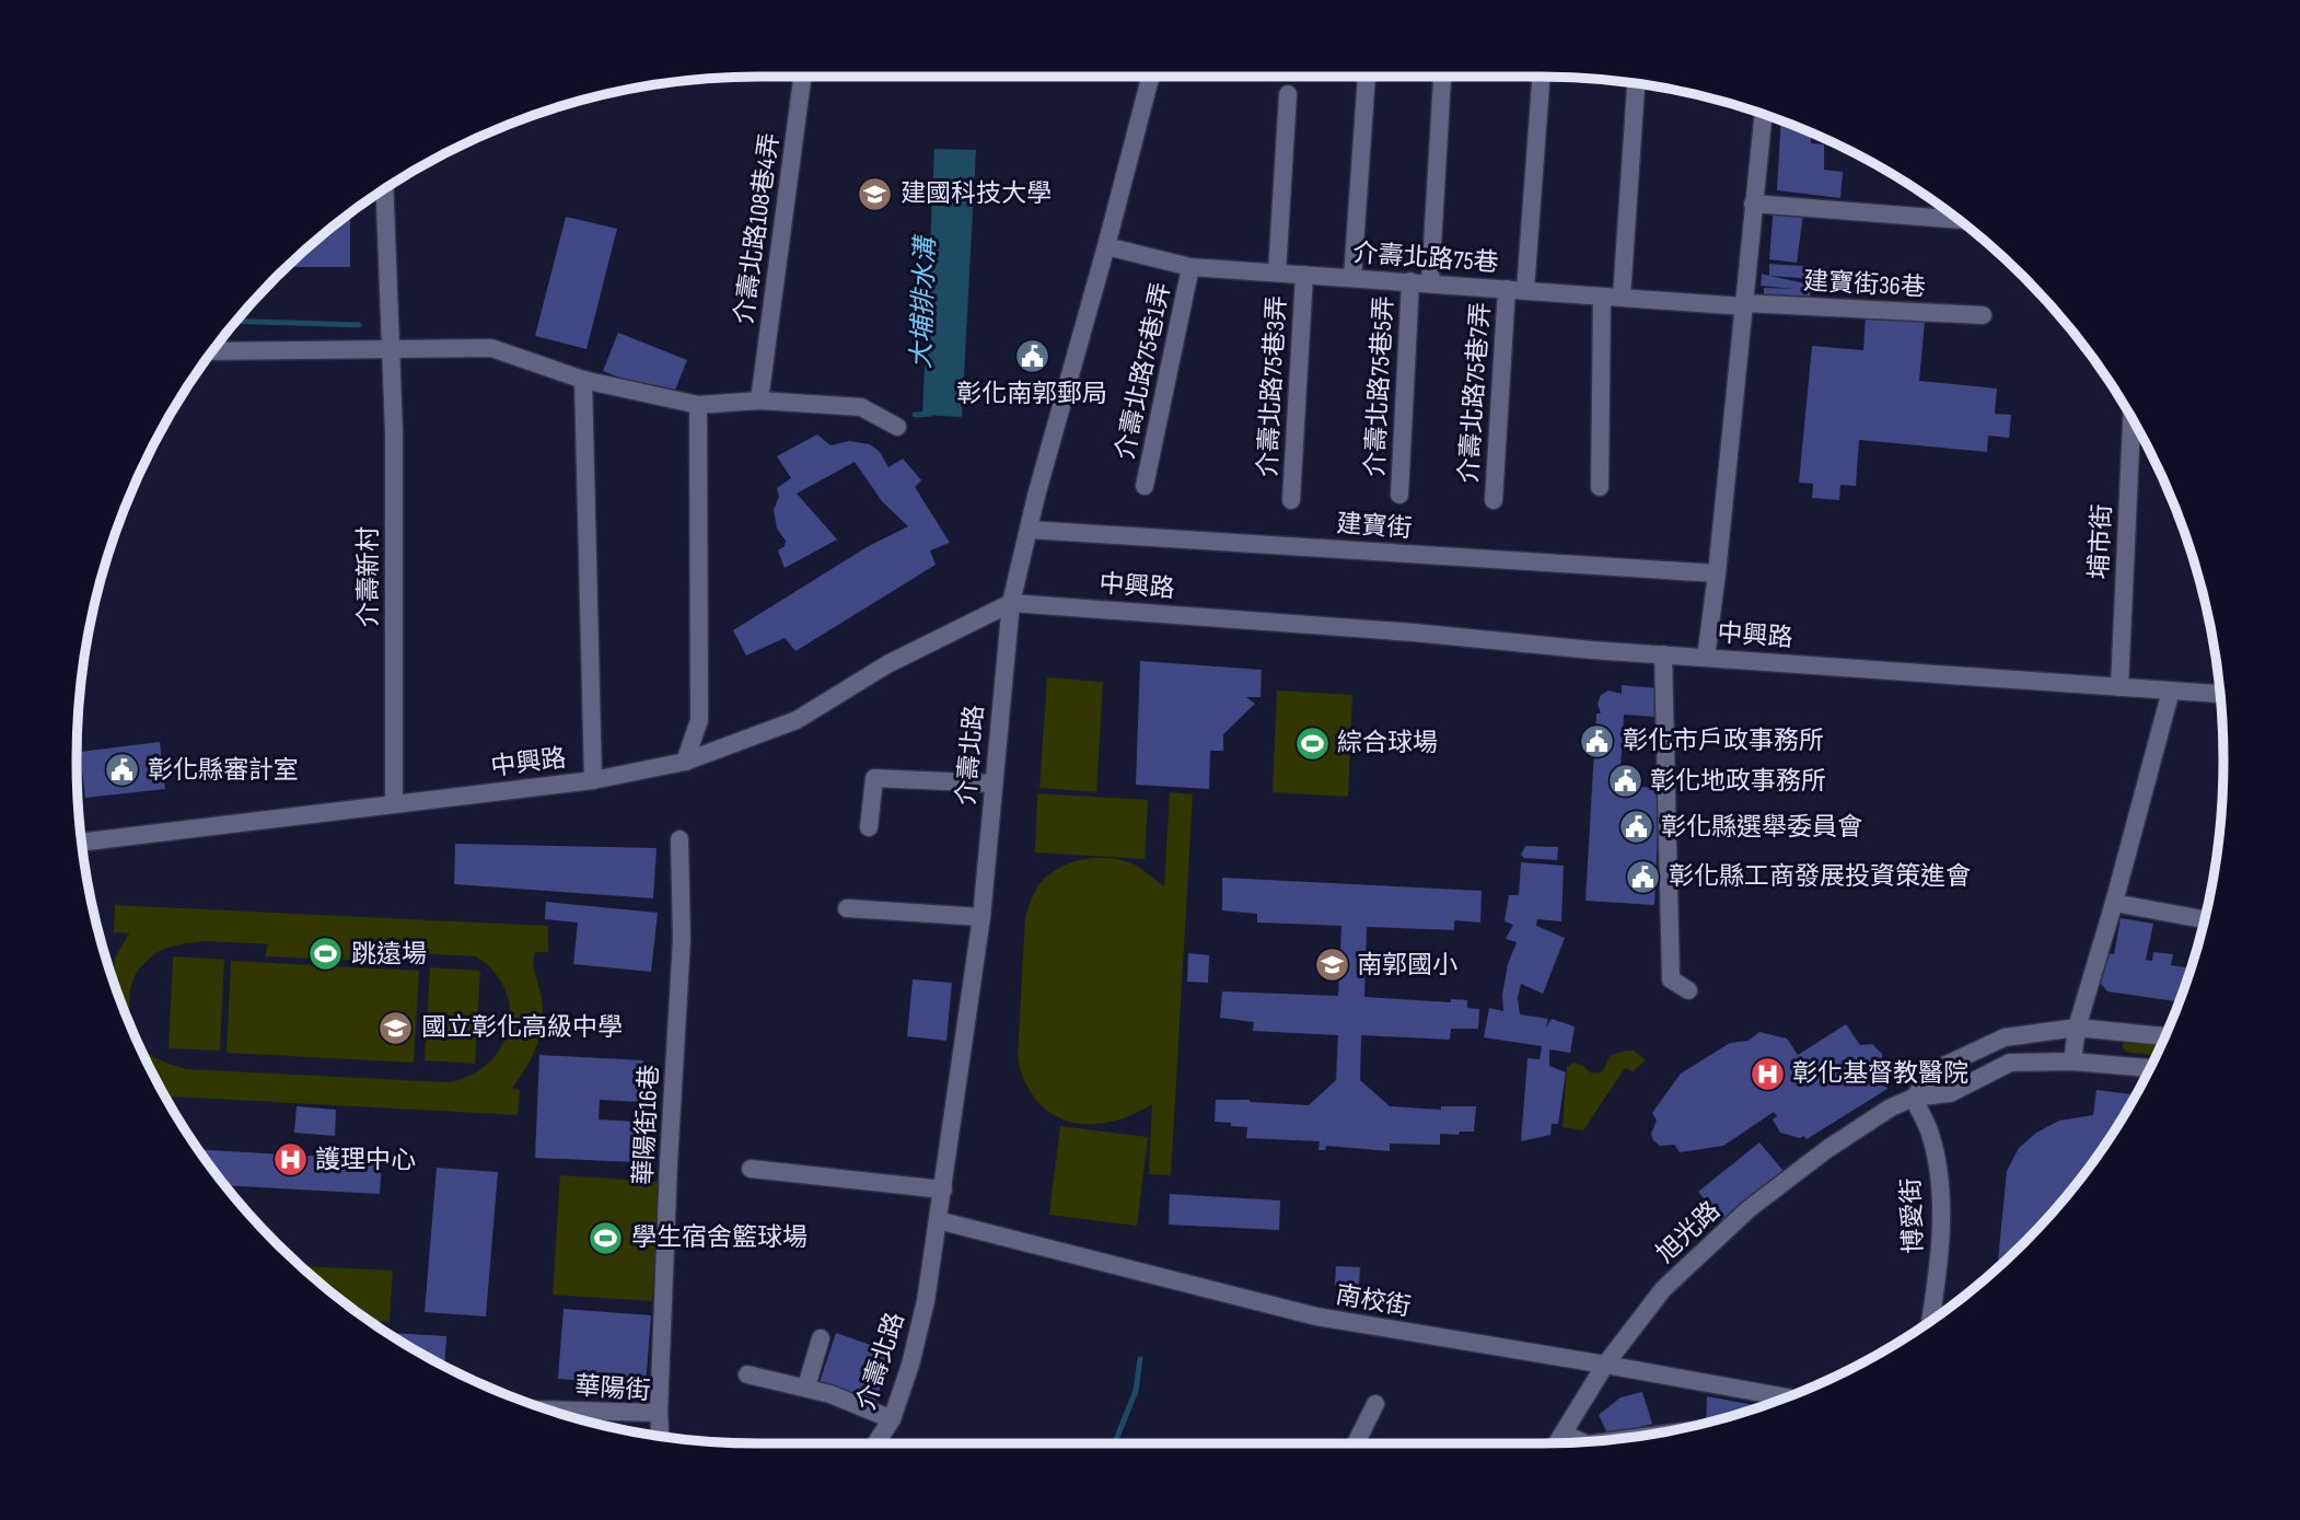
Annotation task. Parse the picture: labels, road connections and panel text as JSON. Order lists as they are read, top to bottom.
{
  "streets": {
    "street": [
      "介壽北路108巷4弄",
      "介壽北路75巷",
      "建寶街36巷",
      "介壽北路75巷1弄",
      "介壽北路75巷3弄",
      "介壽北路75巷5弄",
      "介壽北路75巷7弄",
      "建寶街",
      "埔市街",
      "介壽新村",
      "中興路",
      "介壽北路",
      "華陽街16巷",
      "博愛街",
      "旭光路",
      "南校街",
      "華陽街"
    ]
  },
  "crossings": [
    ["介壽北路75巷", "建寶街36巷"],
    ["介壽北路75巷", "介壽北路75巷1弄"],
    ["介壽北路75巷", "介壽北路75巷3弄"],
    ["介壽北路75巷", "介壽北路75巷5弄"],
    ["介壽北路75巷", "介壽北路75巷7弄"],
    ["介壽北路75巷", "介壽北路"],
    ["建寶街", "介壽北路"],
    ["埔市街", "中興路"],
    ["介壽新村", "中興路"],
    ["中興路", "介壽北路"],
    ["介壽北路", "南校街"],
    ["華陽街16巷", "華陽街"],
    ["博愛街", "旭光路"],
    ["旭光路", "南校街"]
  ],
  "water": ["大埔排水溝"],
  "places": {
    "school or university": ["建國科技大學", "南郭國小", "國立彰化高級中學"],
    "public building": [
      "彰化南郭郵局",
      "彰化市戶政事務所",
      "彰化縣審計室",
      "彰化地政事務所",
      "彰化縣選舉委員會",
      "彰化縣工商發展投資策進會"
    ],
    "sports": ["綜合球場", "跳遠場", "學生宿舍籃球場"],
    "hospital": ["彰化基督教醫院", "護理中心"]
  }
}
